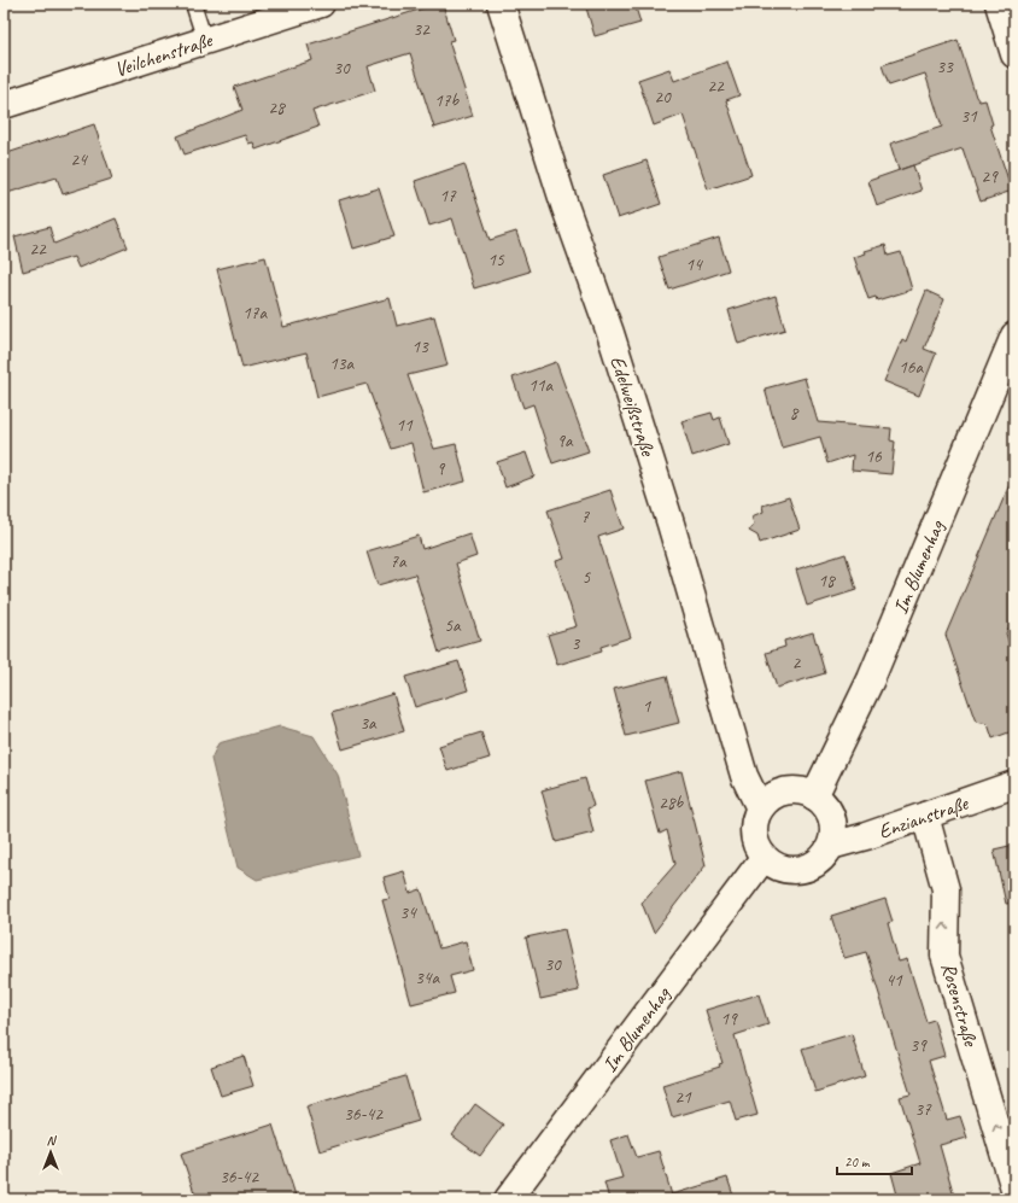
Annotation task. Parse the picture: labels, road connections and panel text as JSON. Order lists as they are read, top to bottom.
{
  "streets": {
    "street": [
      "Veilchenstraße",
      "Edelweißstraße",
      "Im Blumenhag",
      "Enzianstraße",
      "Rosenstraße"
    ]
  },
  "crossings": [
    ["Edelweißstraße", "Im Blumenhag"],
    ["Edelweißstraße", "Enzianstraße"],
    ["Im Blumenhag", "Enzianstraße"],
    ["Enzianstraße", "Rosenstraße"]
  ],
  "one_way": ["Rosenstraße"],
  "house_numbers": [
    "32",
    "33",
    "30",
    "22",
    "20",
    "17b",
    "28",
    "31",
    "24",
    "29",
    "17",
    "22",
    "15",
    "14",
    "17a",
    "13",
    "13a",
    "16a",
    "11a",
    "8",
    "11",
    "9a",
    "16",
    "9",
    "7",
    "7a",
    "5",
    "18",
    "5a",
    "3",
    "2",
    "1",
    "3a",
    "28b",
    "34",
    "30",
    "34a",
    "41",
    "19",
    "39",
    "21",
    "37",
    "36-42",
    "36-42"
  ],
  "scale_bar": "20 m",
  "north": "top"
}
